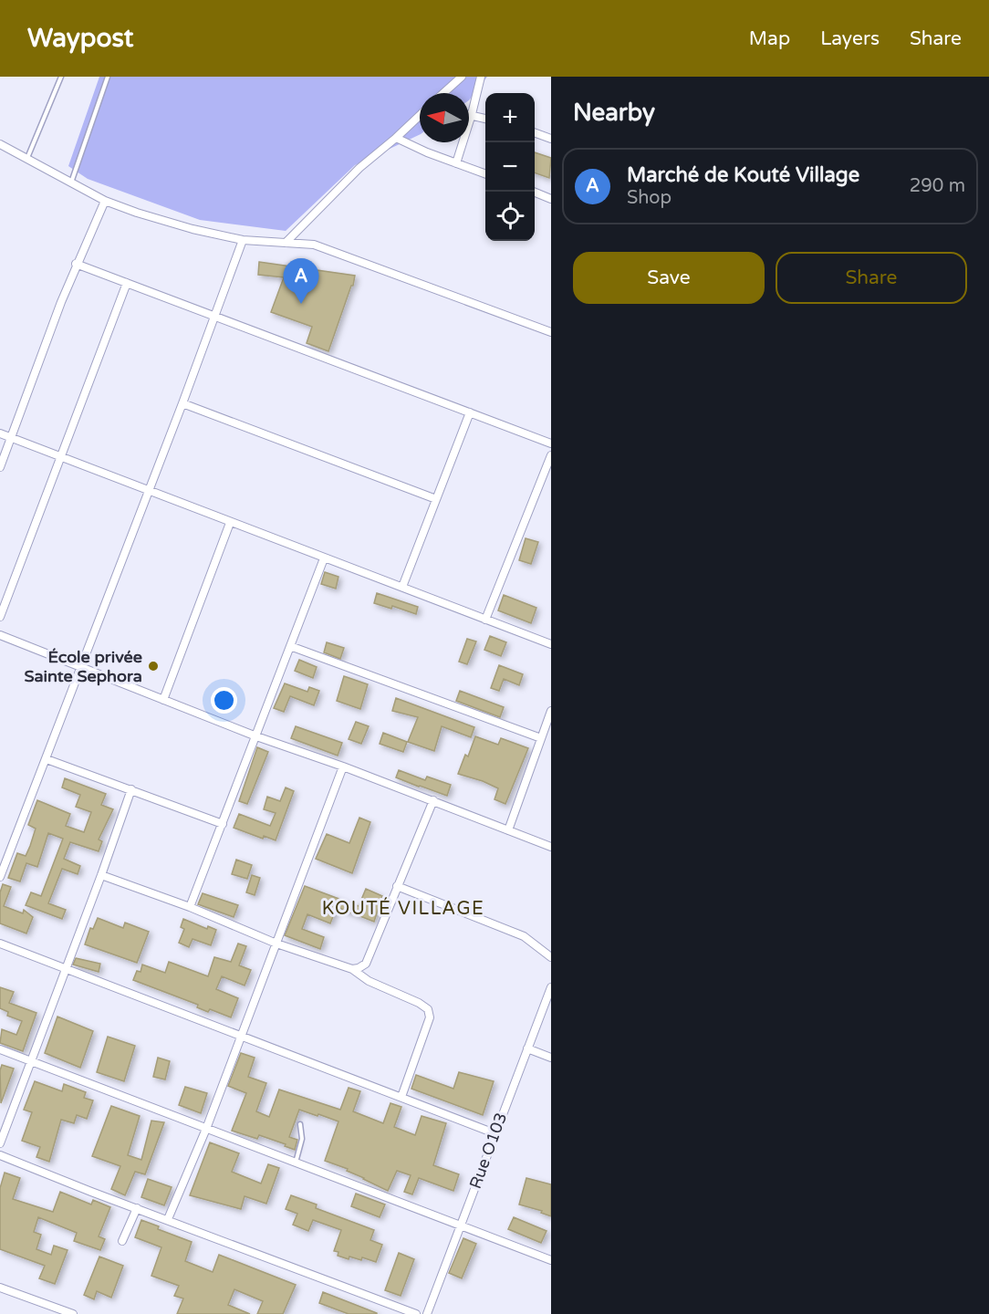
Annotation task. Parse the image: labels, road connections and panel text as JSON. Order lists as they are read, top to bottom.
{
  "streets": {
    "street": ["Rue O103"]
  },
  "districts": ["KOUTÉ VILLAGE"],
  "places": ["École privée Sainte Sephora"],
  "north": "left",
  "page": {
    "header": "Waypost",
    "nav": ["Map", "Layers", "Share"],
    "heading": "Nearby",
    "map_buttons": ["+", "−"],
    "list": [
      {
        "mark": "A",
        "name": "Marché de Kouté Village",
        "note": "Shop",
        "value": "290 m"
      }
    ],
    "buttons": ["Save", "Share"],
    "pins": "A"
  }
}
